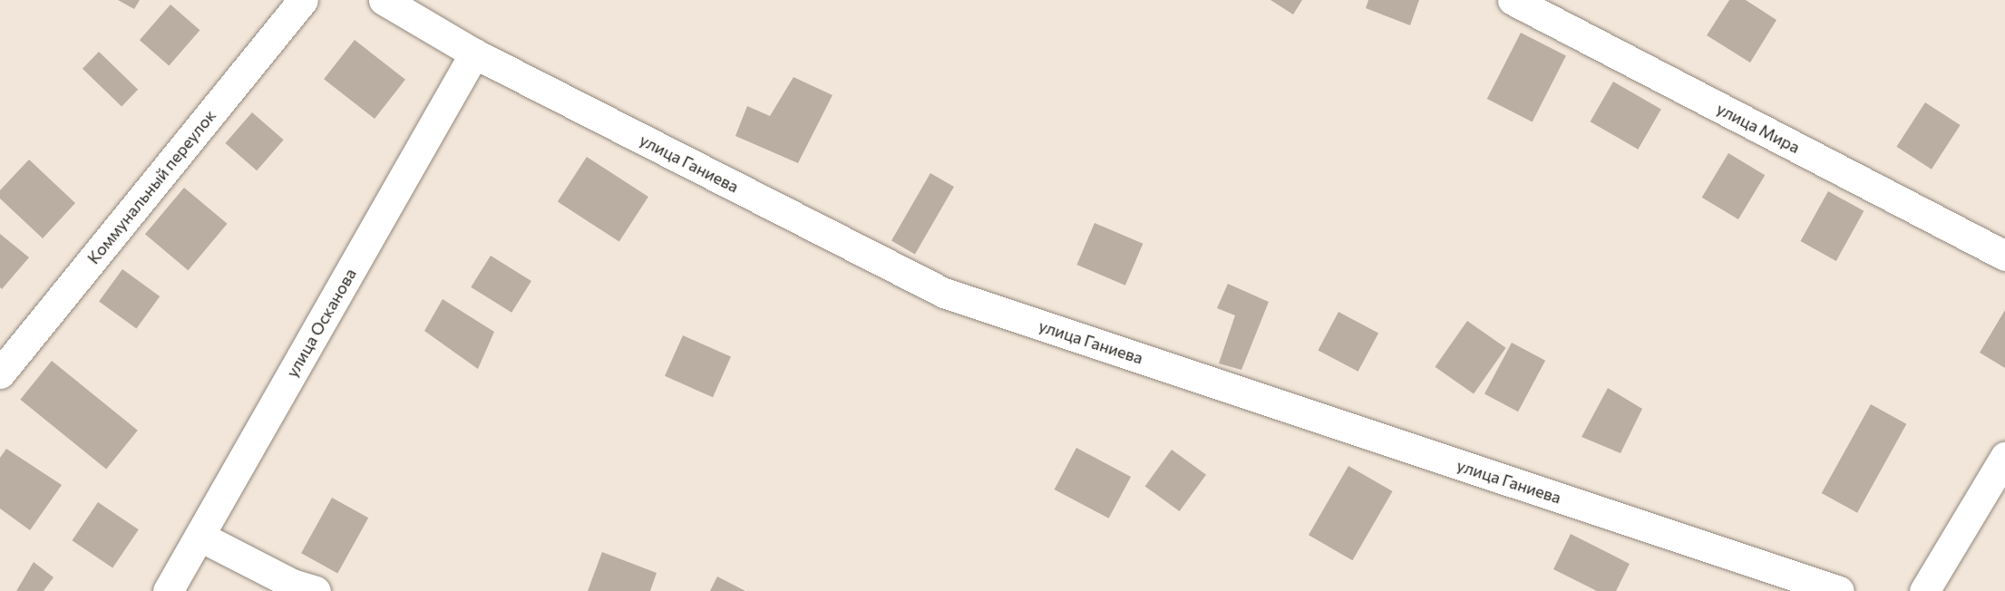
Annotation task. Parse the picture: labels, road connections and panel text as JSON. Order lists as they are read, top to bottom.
{
  "streets": {
    "street": [
      "улица Мира",
      "улица Ганиева",
      "Коммунальный переулок",
      "улица Осканова"
    ]
  },
  "crossings": [
    ["улица Ганиева", "улица Осканова"]
  ]
}
